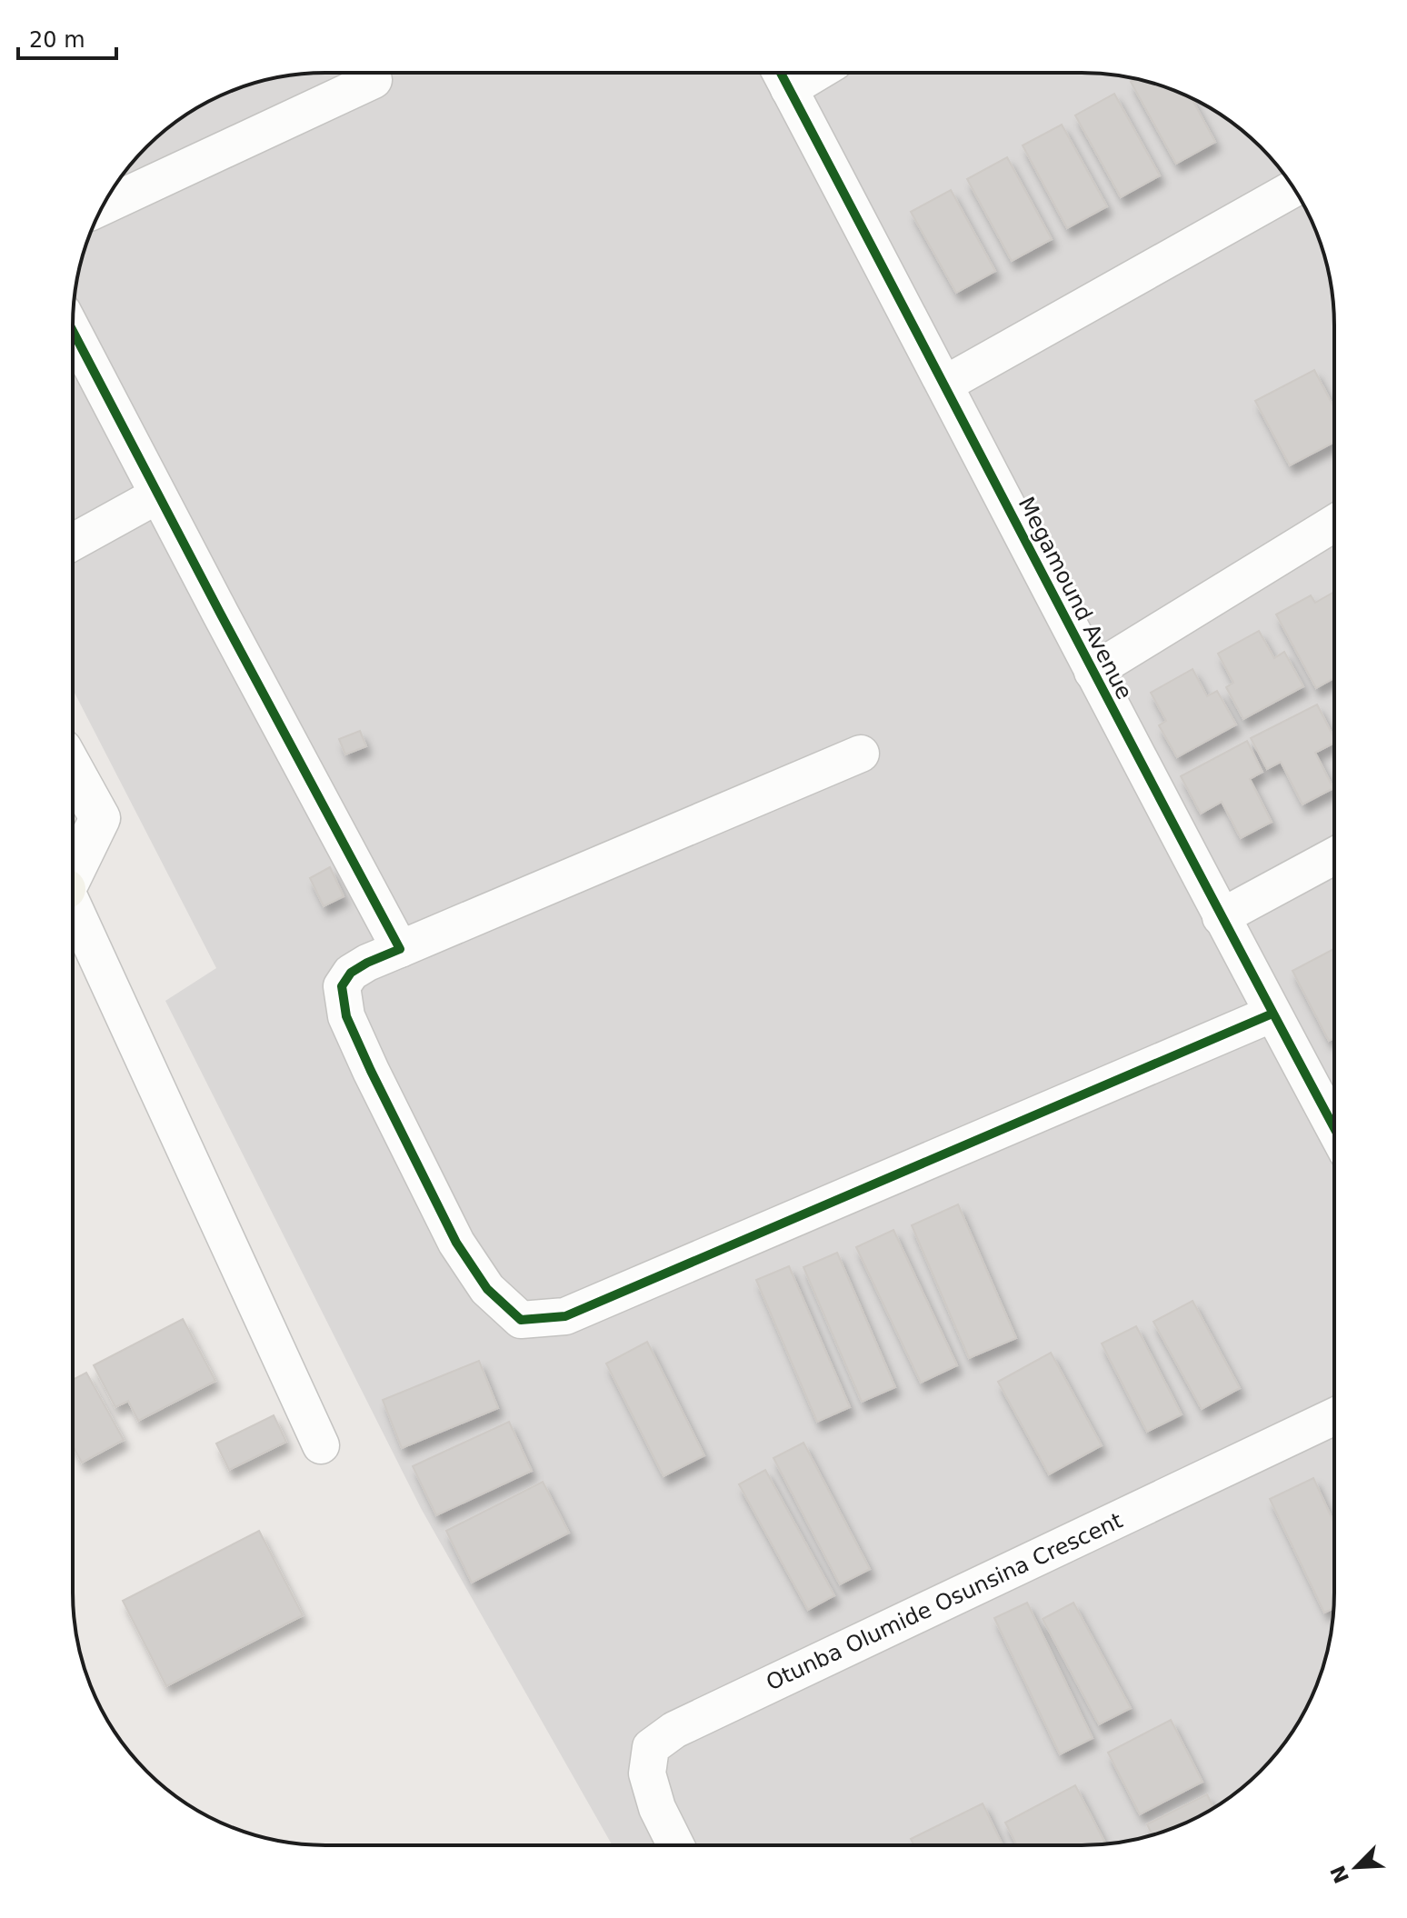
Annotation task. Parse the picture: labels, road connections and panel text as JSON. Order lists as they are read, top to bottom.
{
  "streets": {
    "street": ["Megamound Avenue", "Otunba Olumide Osunsina Crescent"]
  },
  "scale_bar": "20 m",
  "north": "bottom left"
}
